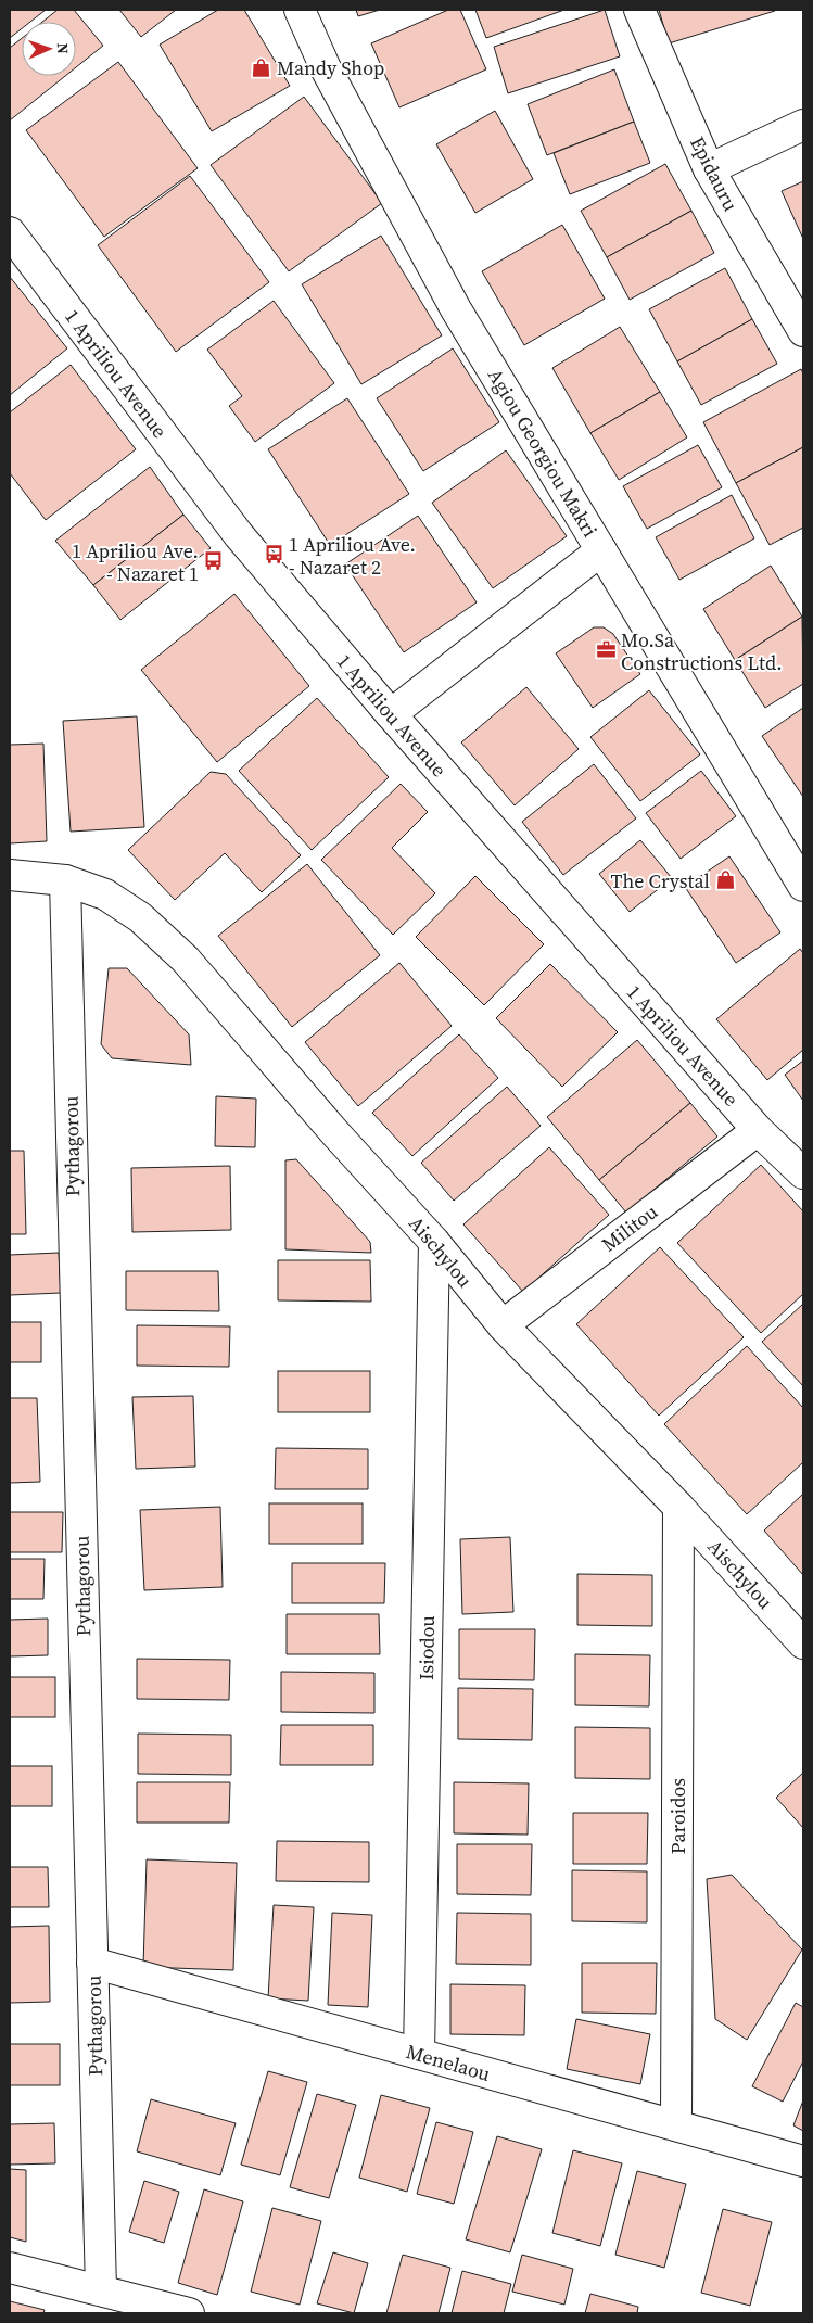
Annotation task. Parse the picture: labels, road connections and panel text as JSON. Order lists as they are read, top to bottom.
{
  "streets": {
    "street": [
      "Epidauru",
      "1 Apriliou Avenue",
      "Agiou Georgiou Makri",
      "Pythagorou",
      "Militou",
      "Aischylou",
      "Isiodou",
      "Paroidos",
      "Menelaou"
    ]
  },
  "crossings": [
    ["1 Apriliou Avenue", "Militou"],
    ["Pythagorou", "Aischylou"],
    ["Pythagorou", "Menelaou"],
    ["Militou", "Aischylou"],
    ["Aischylou", "Isiodou"],
    ["Aischylou", "Paroidos"],
    ["Isiodou", "Menelaou"],
    ["Paroidos", "Menelaou"]
  ],
  "places": {
    "shop": ["Mandy Shop", "The Crystal"],
    "bus stop": ["1 Apriliou Ave. - Nazaret 2", "1 Apriliou Ave. - Nazaret 1"],
    "office": ["Mo.Sa Constructions Ltd."]
  },
  "north": "right"
}
